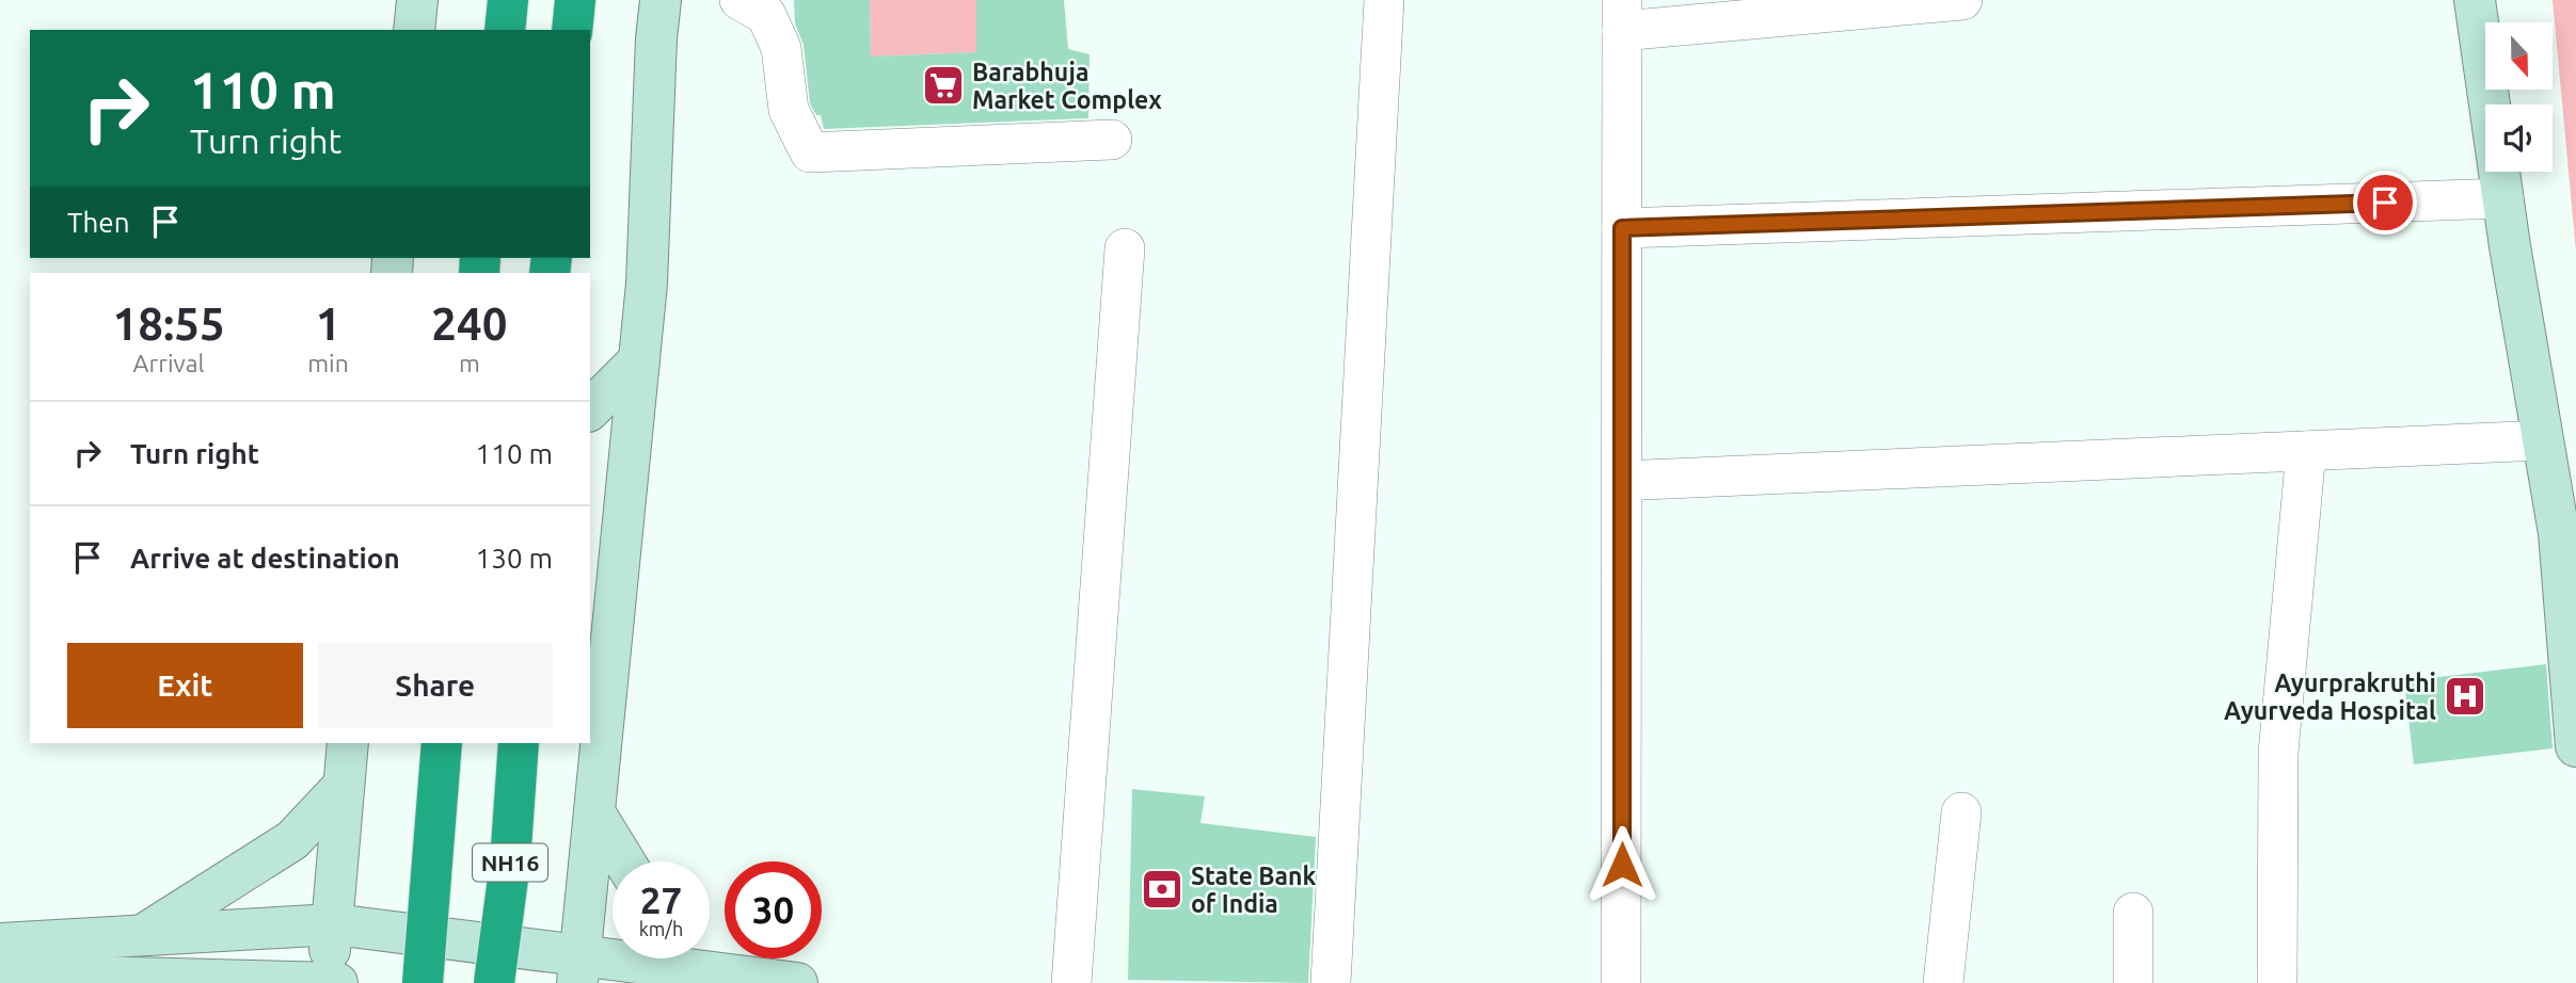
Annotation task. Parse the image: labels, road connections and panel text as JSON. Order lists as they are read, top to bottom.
{
  "streets": {
    "highway": ["NH16"]
  },
  "places": {
    "supermarket": ["Barabhuja Market Complex"],
    "hospital": ["Ayurprakruthi Ayurveda Hospital"],
    "bank": ["State Bank of India"]
  },
  "north": "bottom",
  "page": {
    "turn": ["110 m", "Turn right"],
    "then": "Then",
    "eta": [
      "18:55",
      "Arrival",
      "1",
      "min",
      "240",
      "m"
    ],
    "list": [
      {
        "name": "Turn right",
        "value": "110 m"
      },
      {
        "name": "Arrive at destination",
        "value": "130 m"
      }
    ],
    "buttons": ["Exit", "Share"],
    "speed": "27 km/h",
    "limit": "30"
  }
}
